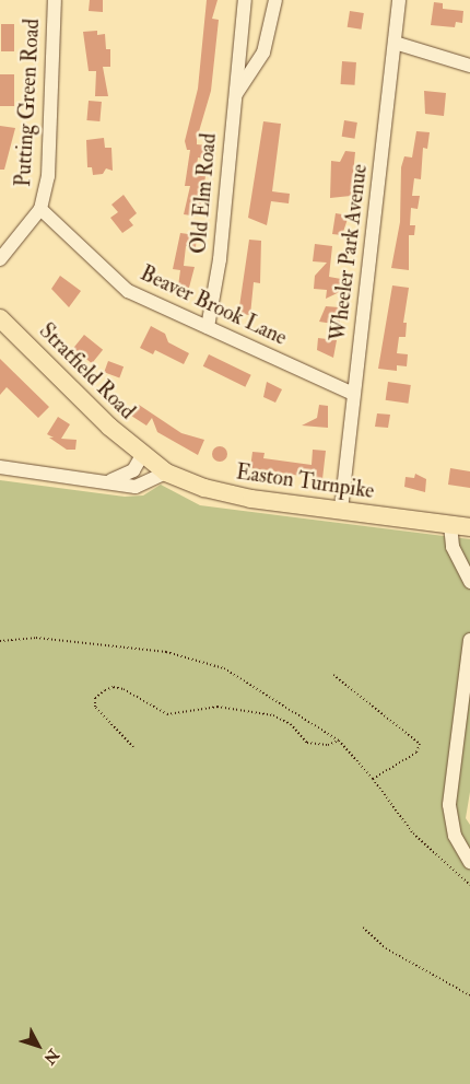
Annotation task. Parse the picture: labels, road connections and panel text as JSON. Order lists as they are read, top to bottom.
{
  "streets": {
    "main road": ["Stratfield Road", "Easton Turnpike"],
    "street": [
      "Putting Green Road",
      "Old Elm Road",
      "Wheeler Park Avenue",
      "Beaver Brook Lane"
    ]
  },
  "crossings": [
    ["Putting Green Road", "Beaver Brook Lane"],
    ["Old Elm Road", "Beaver Brook Lane"],
    ["Wheeler Park Avenue", "Beaver Brook Lane"],
    ["Wheeler Park Avenue", "Easton Turnpike"],
    ["Stratfield Road", "Easton Turnpike"]
  ],
  "north": "bottom right"
}
